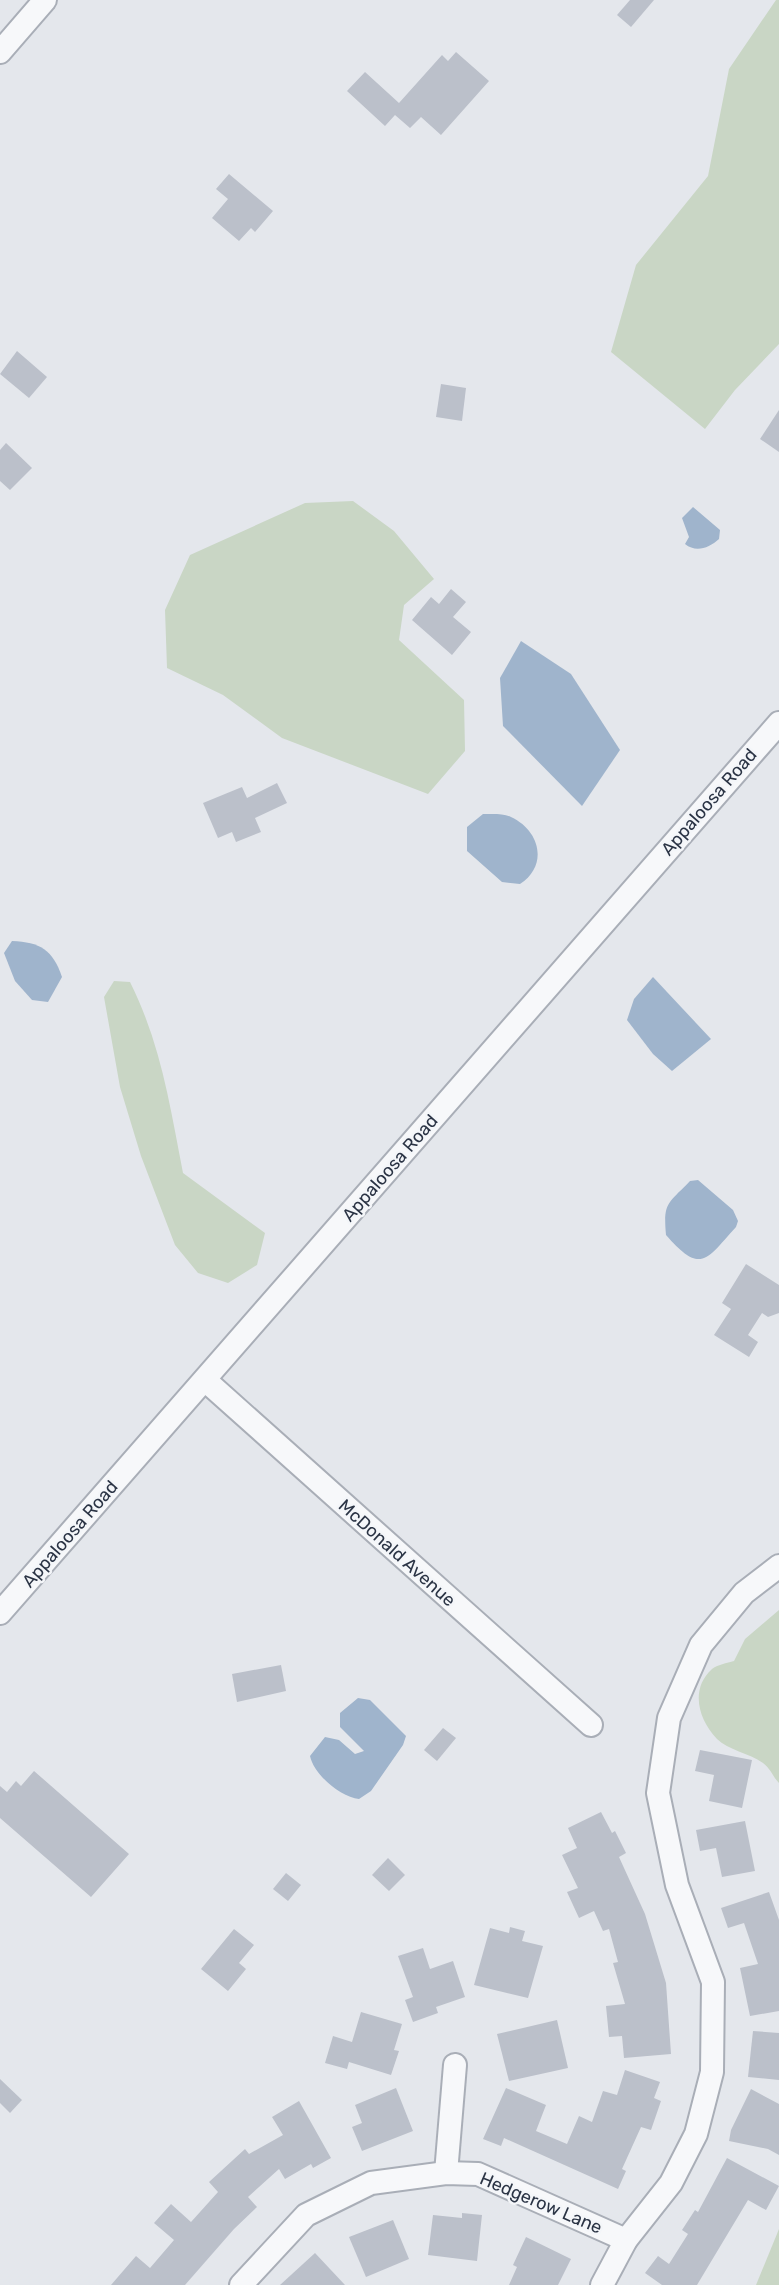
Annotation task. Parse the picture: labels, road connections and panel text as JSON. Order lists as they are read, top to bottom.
{
  "streets": {
    "street": ["Appaloosa Road", "McDonald Avenue", "Hedgerow Lane"]
  },
  "crossings": [
    ["Appaloosa Road", "McDonald Avenue"]
  ]
}
